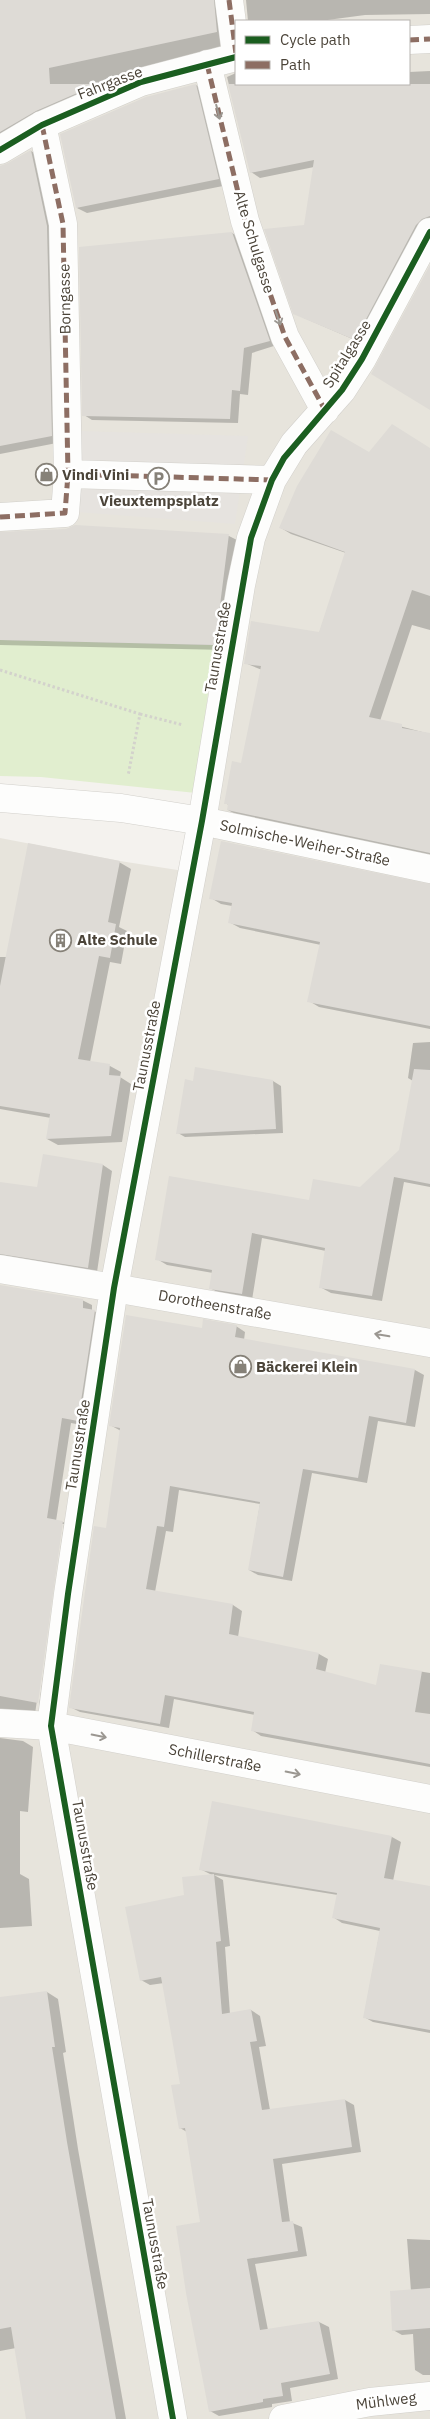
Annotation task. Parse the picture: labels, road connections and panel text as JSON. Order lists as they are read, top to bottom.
{
  "streets": {
    "street": [
      "Fahrgasse",
      "Alte Schulgasse",
      "Borngasse",
      "Spitalgasse",
      "Taunusstraße",
      "Solmische-Weiher-Straße",
      "Dorotheenstraße",
      "Schillerstraße",
      "Mühlweg"
    ]
  },
  "crossings": [
    ["Fahrgasse", "Alte Schulgasse"],
    ["Fahrgasse", "Borngasse"],
    ["Alte Schulgasse", "Spitalgasse"],
    ["Spitalgasse", "Taunusstraße"],
    ["Taunusstraße", "Solmische-Weiher-Straße"],
    ["Taunusstraße", "Dorotheenstraße"],
    ["Taunusstraße", "Schillerstraße"]
  ],
  "one_way": ["Alte Schulgasse", "Dorotheenstraße", "Schillerstraße"],
  "places": {
    "shop": ["Vindi Vini", "Bäckerei Klein"],
    "parking": ["Vieuxtempsplatz"],
    "building": ["Alte Schule"]
  },
  "legend": ["Cycle path", "Path"]
}
